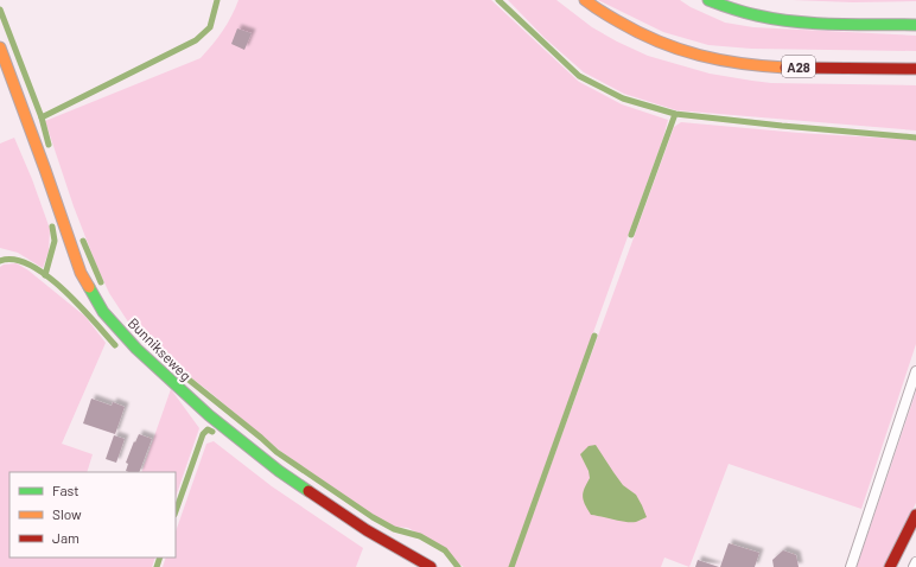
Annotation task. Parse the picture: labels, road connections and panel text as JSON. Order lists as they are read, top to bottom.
{
  "streets": {
    "main road": ["A28", "Bunnikseweg"]
  },
  "legend": ["Fast", "Slow", "Jam"]
}
